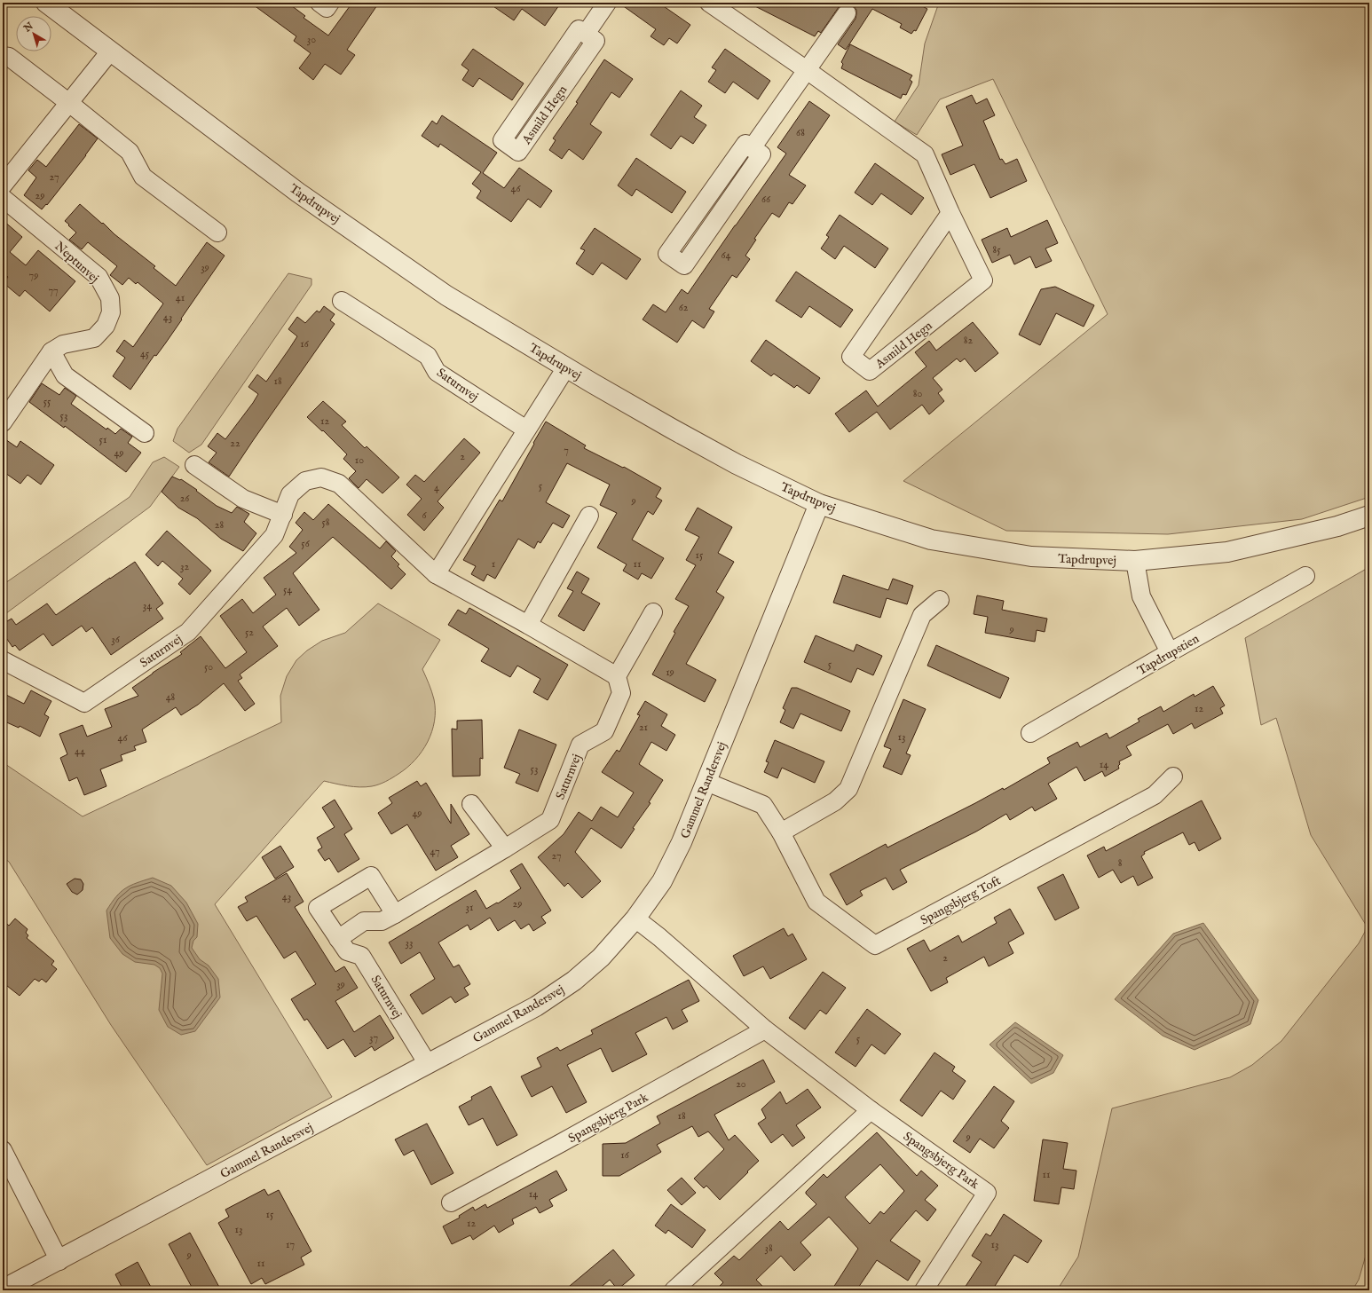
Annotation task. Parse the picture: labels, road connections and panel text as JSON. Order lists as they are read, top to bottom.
{
  "streets": {
    "street": [
      "Asmild Hegn",
      "Tapdrupvej",
      "Neptunvej",
      "Saturnvej",
      "Tapdrupstien",
      "Gammel Randersvej",
      "Spangsbjerg Toft",
      "Spangsbjerg Park"
    ]
  },
  "crossings": [
    ["Tapdrupvej", "Gammel Randersvej"],
    ["Saturnvej", "Gammel Randersvej"],
    ["Gammel Randersvej", "Spangsbjerg Toft"],
    ["Gammel Randersvej", "Spangsbjerg Park"]
  ],
  "house_numbers": [
    "30",
    "68",
    "27",
    "46",
    "29",
    "66",
    "85",
    "64",
    "39",
    "79",
    "77",
    "41",
    "62",
    "43",
    "82",
    "16",
    "45",
    "18",
    "80",
    "55",
    "53",
    "12",
    "51",
    "22",
    "7",
    "49",
    "2",
    "10",
    "5",
    "4",
    "26",
    "9",
    "6",
    "58",
    "28",
    "56",
    "15",
    "1",
    "11",
    "32",
    "54",
    "34",
    "9",
    "52",
    "36",
    "5",
    "50",
    "19",
    "48",
    "12",
    "21",
    "13",
    "46",
    "44",
    "14",
    "53",
    "49",
    "47",
    "27",
    "8",
    "43",
    "29",
    "31",
    "33",
    "2",
    "39",
    "37",
    "5",
    "20",
    "18",
    "9",
    "16",
    "11",
    "14",
    "15",
    "12",
    "13",
    "17",
    "13",
    "38",
    "9",
    "11"
  ],
  "north": "top left"
}
